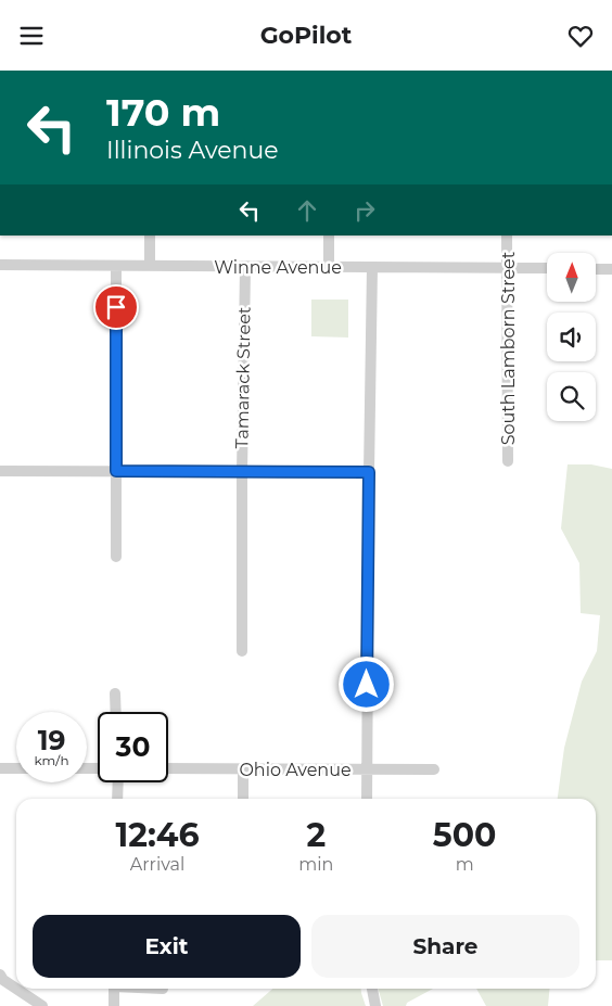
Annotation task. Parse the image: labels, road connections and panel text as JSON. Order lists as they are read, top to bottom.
{
  "streets": {
    "street": [
      "Winne Avenue",
      "South Lamborn Street",
      "Tamarack Street",
      "Ohio Avenue"
    ]
  },
  "crossings": [
    ["Winne Avenue", "South Lamborn Street"],
    ["Winne Avenue", "Tamarack Street"]
  ],
  "north": "top",
  "page": {
    "header": "GoPilot",
    "turn": ["170 m", "Illinois Avenue"],
    "speed": "19 km/h",
    "limit": "30",
    "eta": [
      "12:46",
      "Arrival",
      "2",
      "min",
      "500",
      "m"
    ],
    "buttons": ["Exit", "Share"]
  }
}
